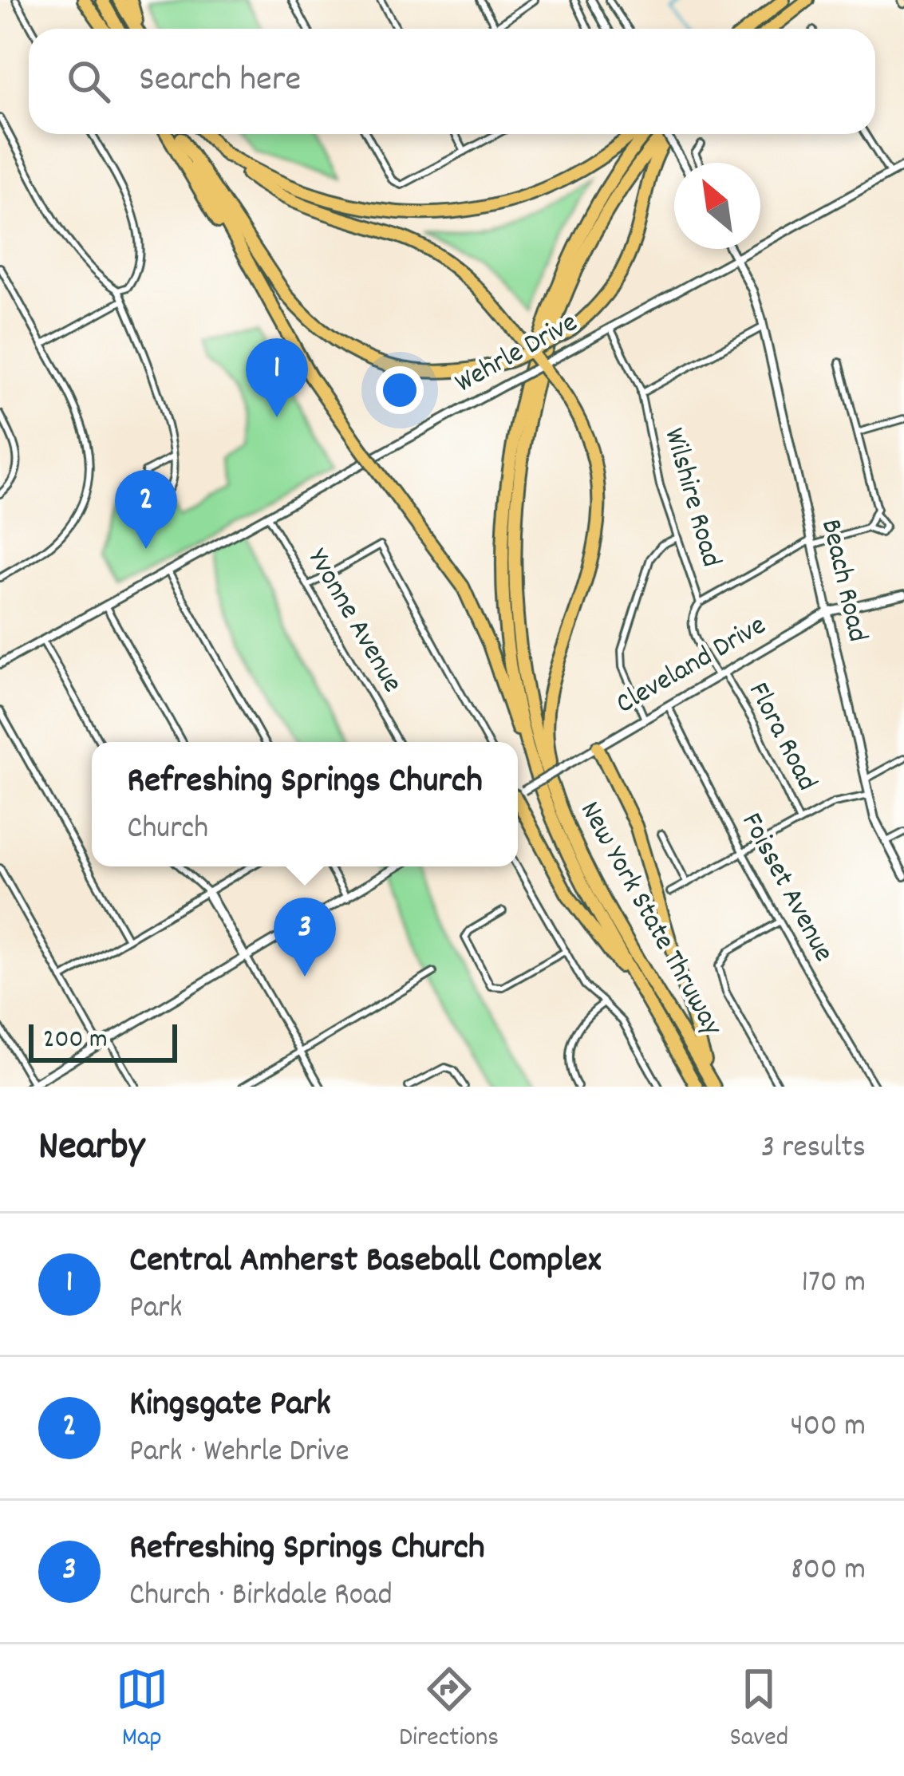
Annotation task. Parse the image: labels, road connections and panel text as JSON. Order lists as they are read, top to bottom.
{
  "streets": {
    "highway": ["New York State Thruway"],
    "street": [
      "Wehrle Drive",
      "Wilshire Road",
      "Beach Road",
      "Yvonne Avenue",
      "Cleveland Drive",
      "Flora Road",
      "Foisset Avenue"
    ]
  },
  "crossings": [
    ["Wehrle Drive", "Wilshire Road"],
    ["Wehrle Drive", "Beach Road"],
    ["Wehrle Drive", "Yvonne Avenue"],
    ["Wilshire Road", "Cleveland Drive"],
    ["Wilshire Road", "Flora Road"],
    ["Beach Road", "Cleveland Drive"],
    ["Cleveland Drive", "Flora Road"],
    ["Cleveland Drive", "Foisset Avenue"]
  ],
  "scale_bar": "200 m",
  "north": "top left",
  "page": {
    "search": "Search here",
    "pins": ["1", "2", "3"],
    "popup": ["Refreshing Springs Church", "Church"],
    "scale": "200 m",
    "heading": ["Nearby", "3 results"],
    "list": [
      {
        "mark": "1",
        "name": "Central Amherst Baseball Complex",
        "note": "Park",
        "value": "170 m"
      },
      {
        "mark": "2",
        "name": "Kingsgate Park",
        "note": "Park · Wehrle Drive",
        "value": "400 m"
      },
      {
        "mark": "3",
        "name": "Refreshing Springs Church",
        "note": "Church · Birkdale Road",
        "value": "800 m"
      }
    ],
    "nav": ["Map", "Directions", "Saved"]
  }
}
